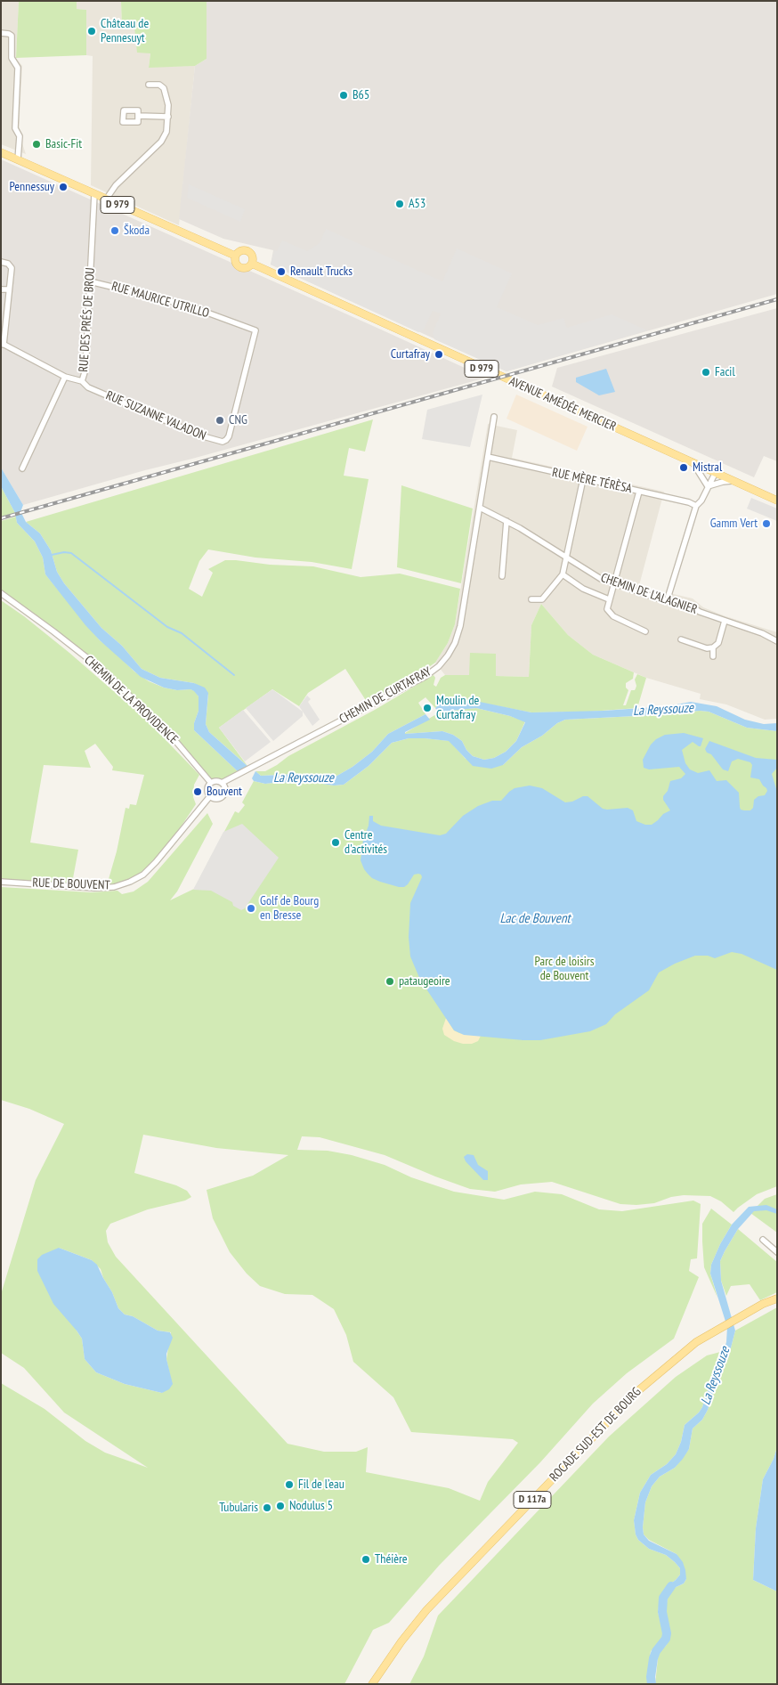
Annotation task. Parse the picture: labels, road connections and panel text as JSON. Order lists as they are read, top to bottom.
{
  "streets": {
    "main road": [
      "D 979",
      "AVENUE AMÉDÉE MERCIER",
      "ROCADE SUD-EST DE BOURG",
      "D 117a"
    ],
    "street": [
      "RUE MAURICE UTRILLO",
      "RUE DES PRÉS DE BROU",
      "RUE SUZANNE VALADON",
      "RUE MÈRE TÉRÈSA",
      "CHEMIN DE L'ALAGNIER",
      "CHEMIN DE CURTAFRAY",
      "CHEMIN DE LA PROVIDENCE",
      "RUE DE BOUVENT"
    ]
  },
  "crossings": [
    ["D 979", "RUE DES PRÉS DE BROU"],
    ["D 979", "AVENUE AMÉDÉE MERCIER"],
    ["RUE MAURICE UTRILLO", "RUE DES PRÉS DE BROU"],
    ["RUE MAURICE UTRILLO", "RUE SUZANNE VALADON"],
    ["RUE DES PRÉS DE BROU", "RUE SUZANNE VALADON"],
    ["RUE MÈRE TÉRÈSA", "CHEMIN DE CURTAFRAY"],
    ["CHEMIN DE L'ALAGNIER", "CHEMIN DE CURTAFRAY"],
    ["CHEMIN DE CURTAFRAY", "CHEMIN DE LA PROVIDENCE"],
    ["CHEMIN DE CURTAFRAY", "RUE DE BOUVENT"],
    ["CHEMIN DE LA PROVIDENCE", "RUE DE BOUVENT"]
  ],
  "water": ["La Reyssouze", "Lac de Bouvent"],
  "parks": ["Parc de loisirs de Bouvent"],
  "places": [
    "Château de Pennesuyt",
    "B65",
    "Basic-Fit",
    "Pennessuy",
    "A53",
    "Škoda",
    "Renault Trucks",
    "Curtafray",
    "Facil",
    "CNG",
    "Mistral",
    "Gamm Vert",
    "Moulin de Curtafray",
    "Bouvent",
    "Centre d'activités",
    "Golf de Bourg en Bresse",
    "pataugeoire",
    "Fil de l’eau",
    "Nodulus 5",
    "Tubularis",
    "Théière"
  ]
}
